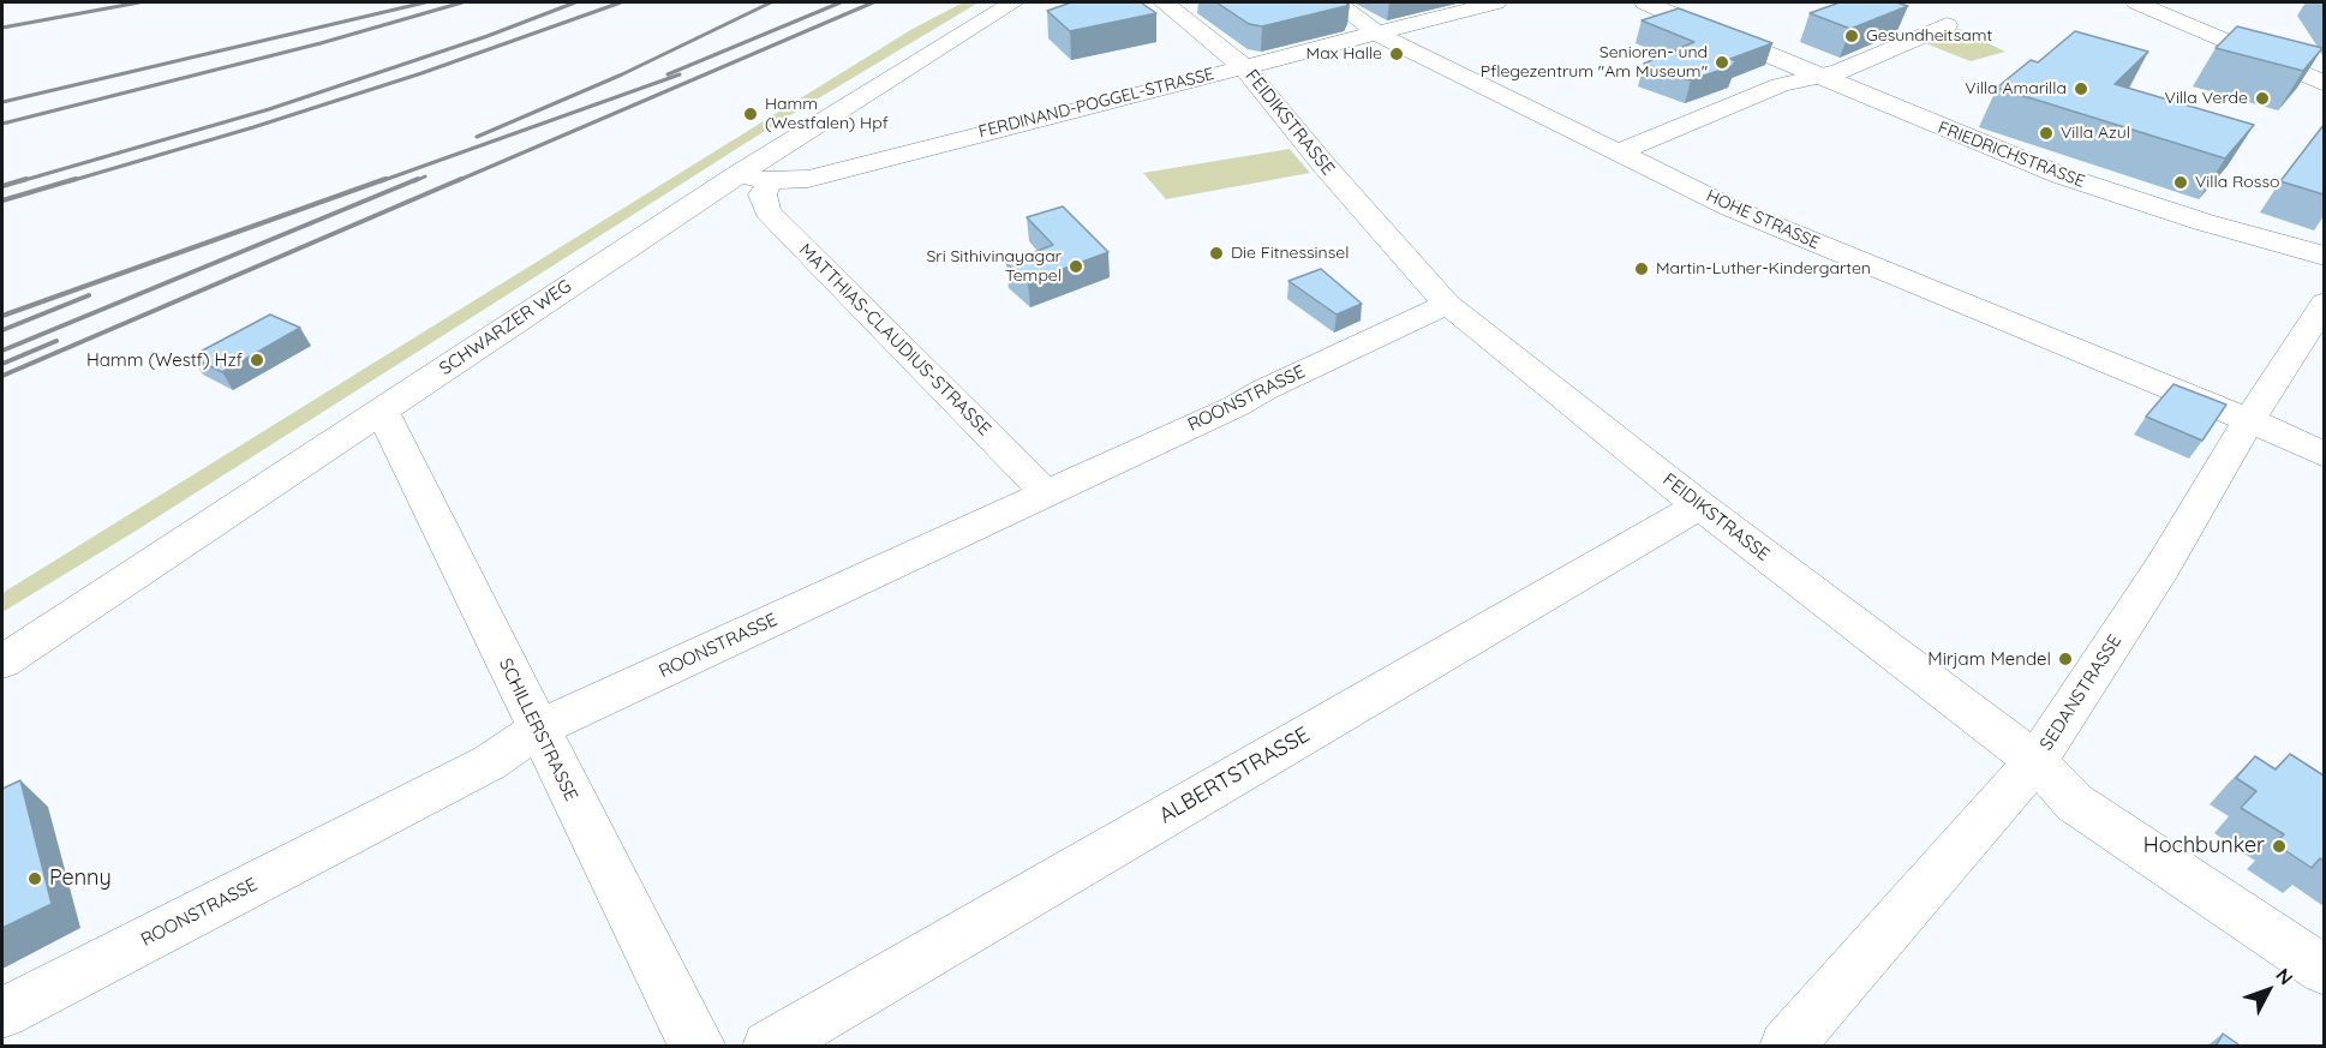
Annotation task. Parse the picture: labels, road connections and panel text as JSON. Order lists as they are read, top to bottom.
{
  "streets": {
    "street": [
      "FERDINAND-POGGEL-STRASSE",
      "FEIDIKSTRASSE",
      "FRIEDRICHSTRASSE",
      "HOHE STRASSE",
      "SCHWARZER WEG",
      "MATTHIAS-CLAUDIUS-STRASSE",
      "ROONSTRASSE",
      "SEDANSTRASSE",
      "SCHILLERSTRASSE",
      "ALBERTSTRASSE"
    ]
  },
  "crossings": [
    ["FERDINAND-POGGEL-STRASSE", "FEIDIKSTRASSE"],
    ["FERDINAND-POGGEL-STRASSE", "HOHE STRASSE"],
    ["FERDINAND-POGGEL-STRASSE", "SCHWARZER WEG"],
    ["FERDINAND-POGGEL-STRASSE", "MATTHIAS-CLAUDIUS-STRASSE"],
    ["FEIDIKSTRASSE", "ROONSTRASSE"],
    ["FEIDIKSTRASSE", "SEDANSTRASSE"],
    ["FEIDIKSTRASSE", "ALBERTSTRASSE"],
    ["HOHE STRASSE", "SEDANSTRASSE"],
    ["SCHWARZER WEG", "SCHILLERSTRASSE"],
    ["MATTHIAS-CLAUDIUS-STRASSE", "ROONSTRASSE"],
    ["ROONSTRASSE", "SCHILLERSTRASSE"]
  ],
  "places": [
    "Gesundheitsamt",
    "Max Halle",
    "Senioren- und Pflegezentrum \"Am Museum\"",
    "Villa Amarilla",
    "Villa Verde",
    "Hamm (Westfalen) Hpf",
    "Villa Azul",
    "Villa Rosso",
    "Die Fitnessinsel",
    "Sri Sithivinayagar Tempel",
    "Martin-Luther-Kindergarten",
    "Hamm (Westf) Hzf",
    "Mirjam Mendel",
    "Hochbunker",
    "Penny"
  ],
  "north": "top right"
}
